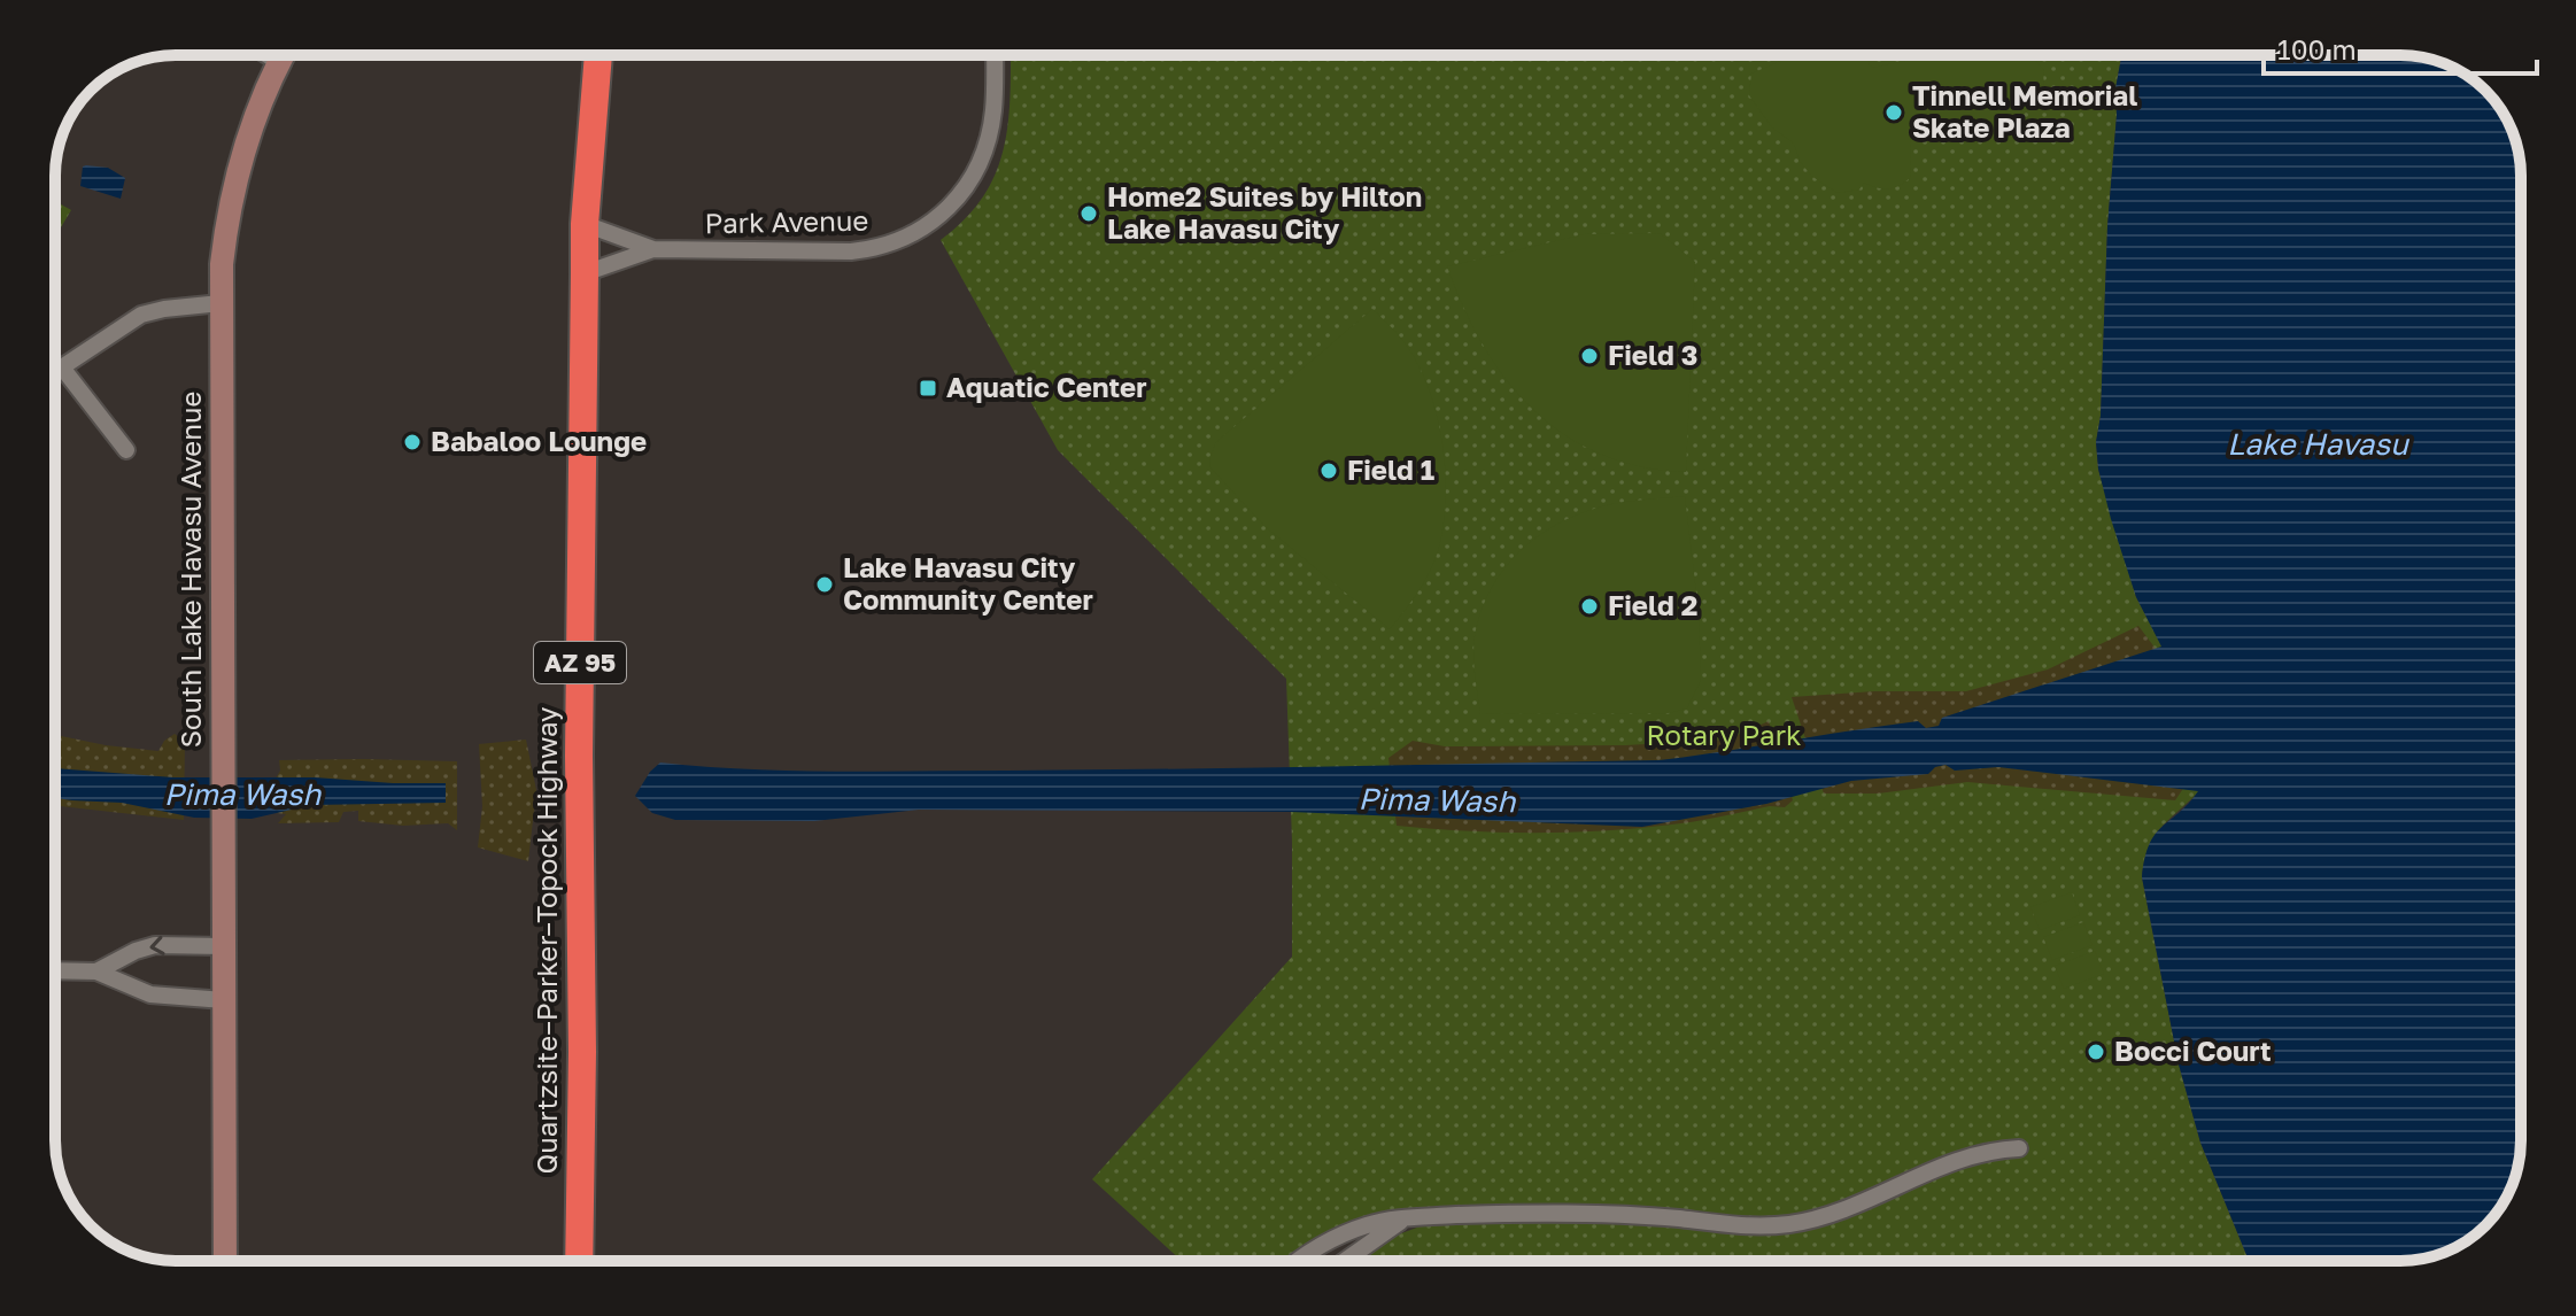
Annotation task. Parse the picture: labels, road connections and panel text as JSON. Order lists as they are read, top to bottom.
{
  "streets": {
    "highway": ["AZ 95", "Quartzsite–Parker–Topock Highway"],
    "main road": ["South Lake Havasu Avenue"],
    "street": ["Park Avenue"]
  },
  "crossings": [
    ["Park Avenue", "AZ 95"],
    ["Park Avenue", "Quartzsite–Parker–Topock Highway"],
    ["AZ 95", "Quartzsite–Parker–Topock Highway"]
  ],
  "water": ["Lake Havasu", "Pima Wash"],
  "parks": ["Rotary Park"],
  "places": {
    "other": [
      "Tinnell Memorial Skate Plaza",
      "Home2 Suites by Hilton Lake Havasu City",
      "Field 3",
      "Babaloo Lounge",
      "Field 1",
      "Lake Havasu City Community Center",
      "Field 2",
      "Bocci Court"
    ],
    "transit": ["Aquatic Center"]
  },
  "scale_bar": "100 m"
}
